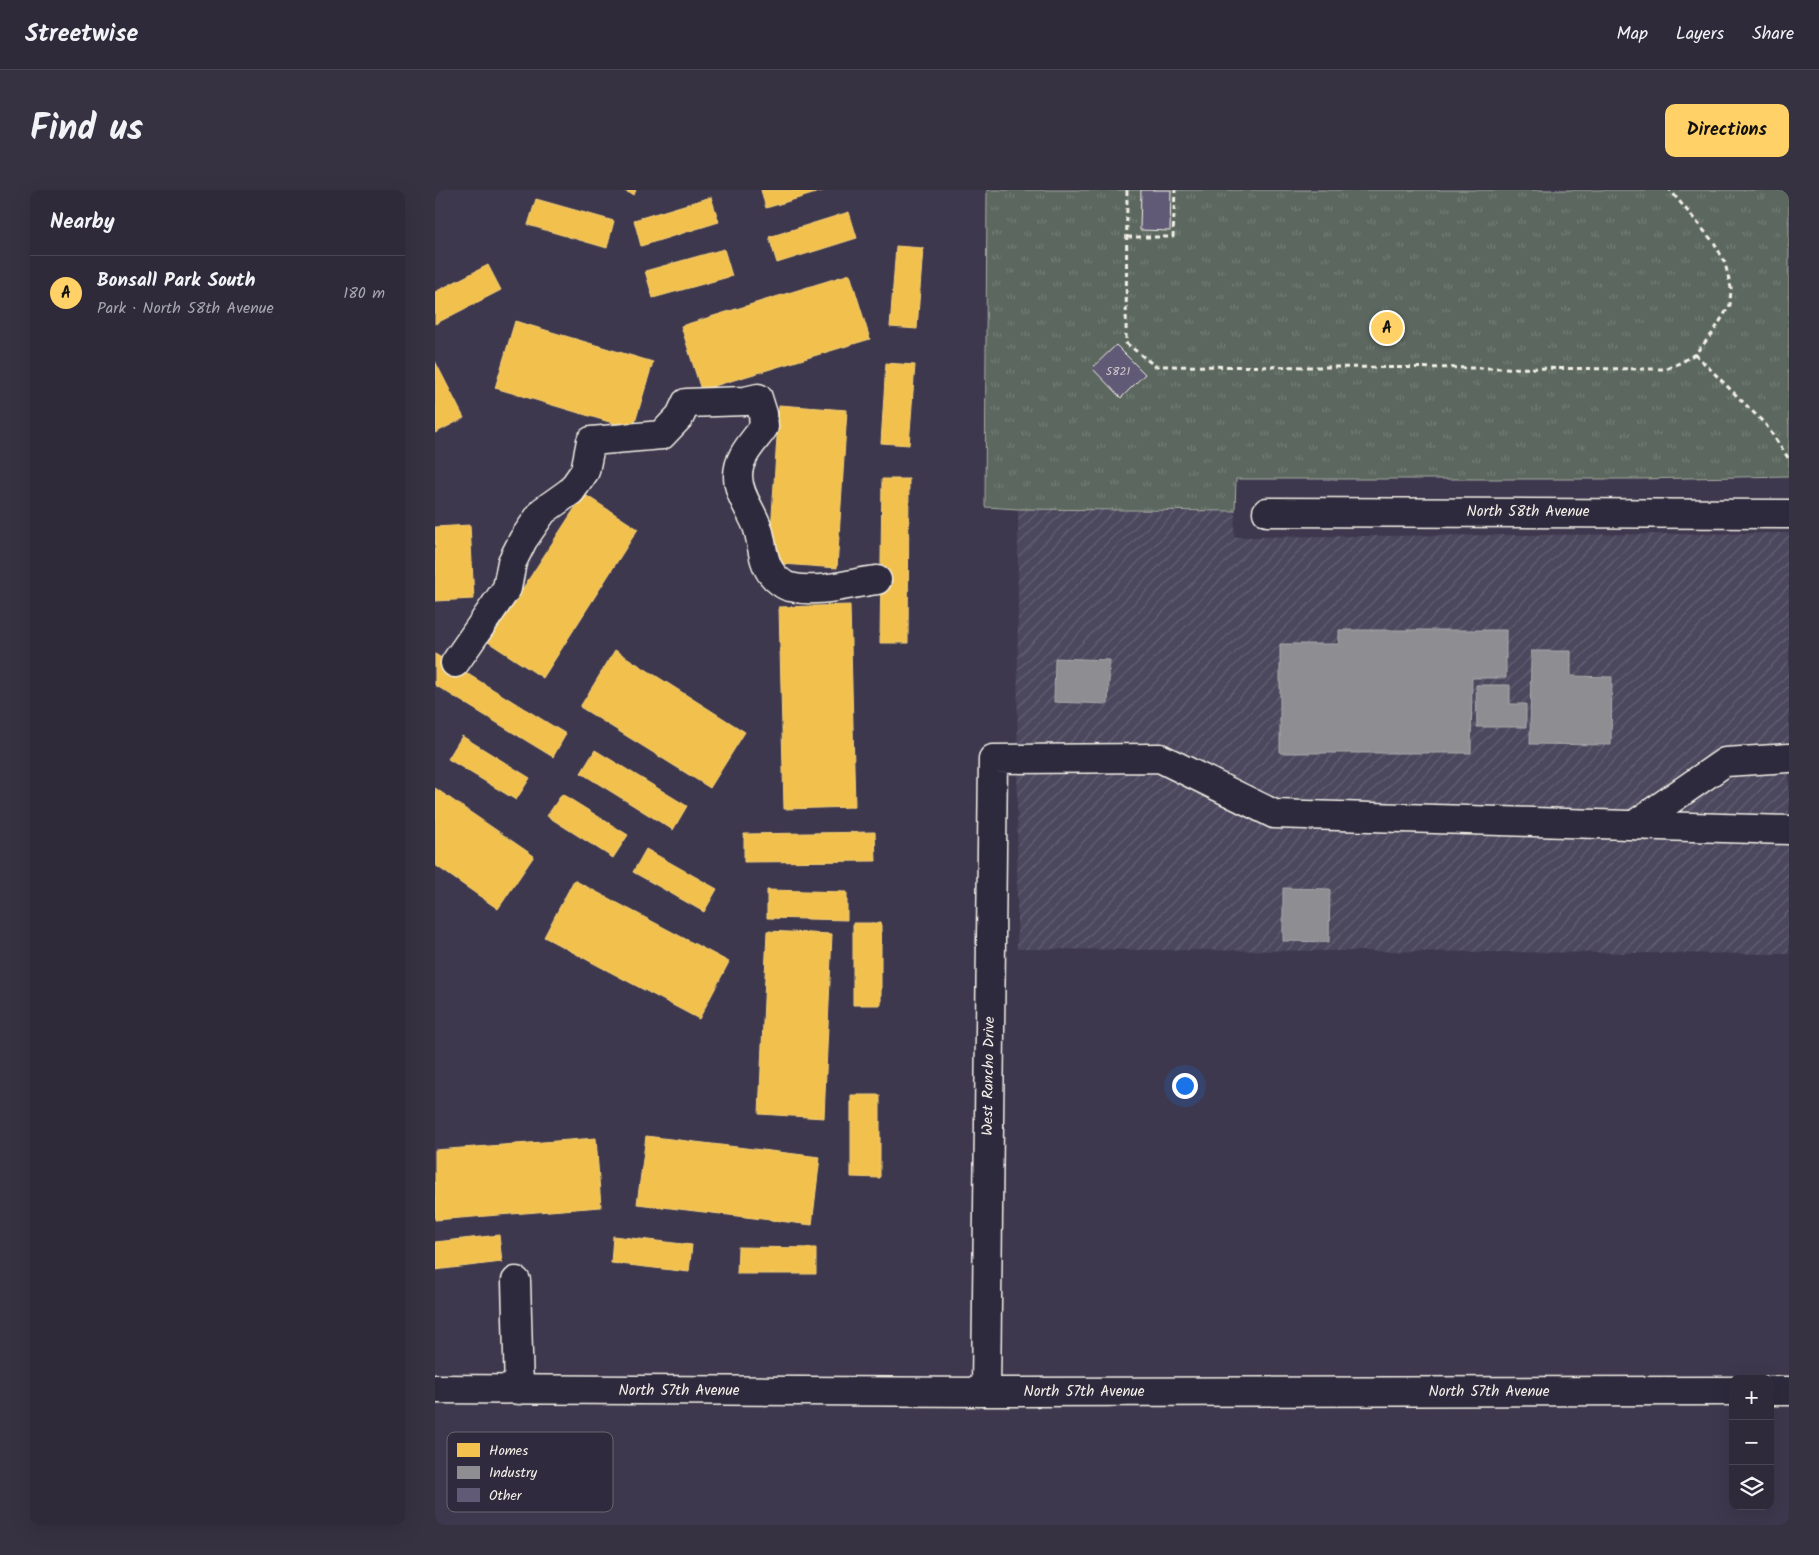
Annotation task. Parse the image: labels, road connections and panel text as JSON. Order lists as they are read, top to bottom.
{
  "streets": {
    "street": ["North 58th Avenue", "West Rancho Drive", "North 57th Avenue"]
  },
  "crossings": [
    ["West Rancho Drive", "North 57th Avenue"]
  ],
  "house_numbers": ["5821"],
  "legend": ["Homes", "Industry", "Other"],
  "page": {
    "header": "Streetwise",
    "nav": ["Map", "Layers", "Share"],
    "title": "Find us",
    "buttons": "Directions",
    "heading": "Nearby",
    "list": [
      {
        "mark": "A",
        "name": "Bonsall Park South",
        "note": "Park · North 58th Avenue",
        "value": "180 m"
      }
    ],
    "pins": "A",
    "map_buttons": ["+", "−"]
  }
}
